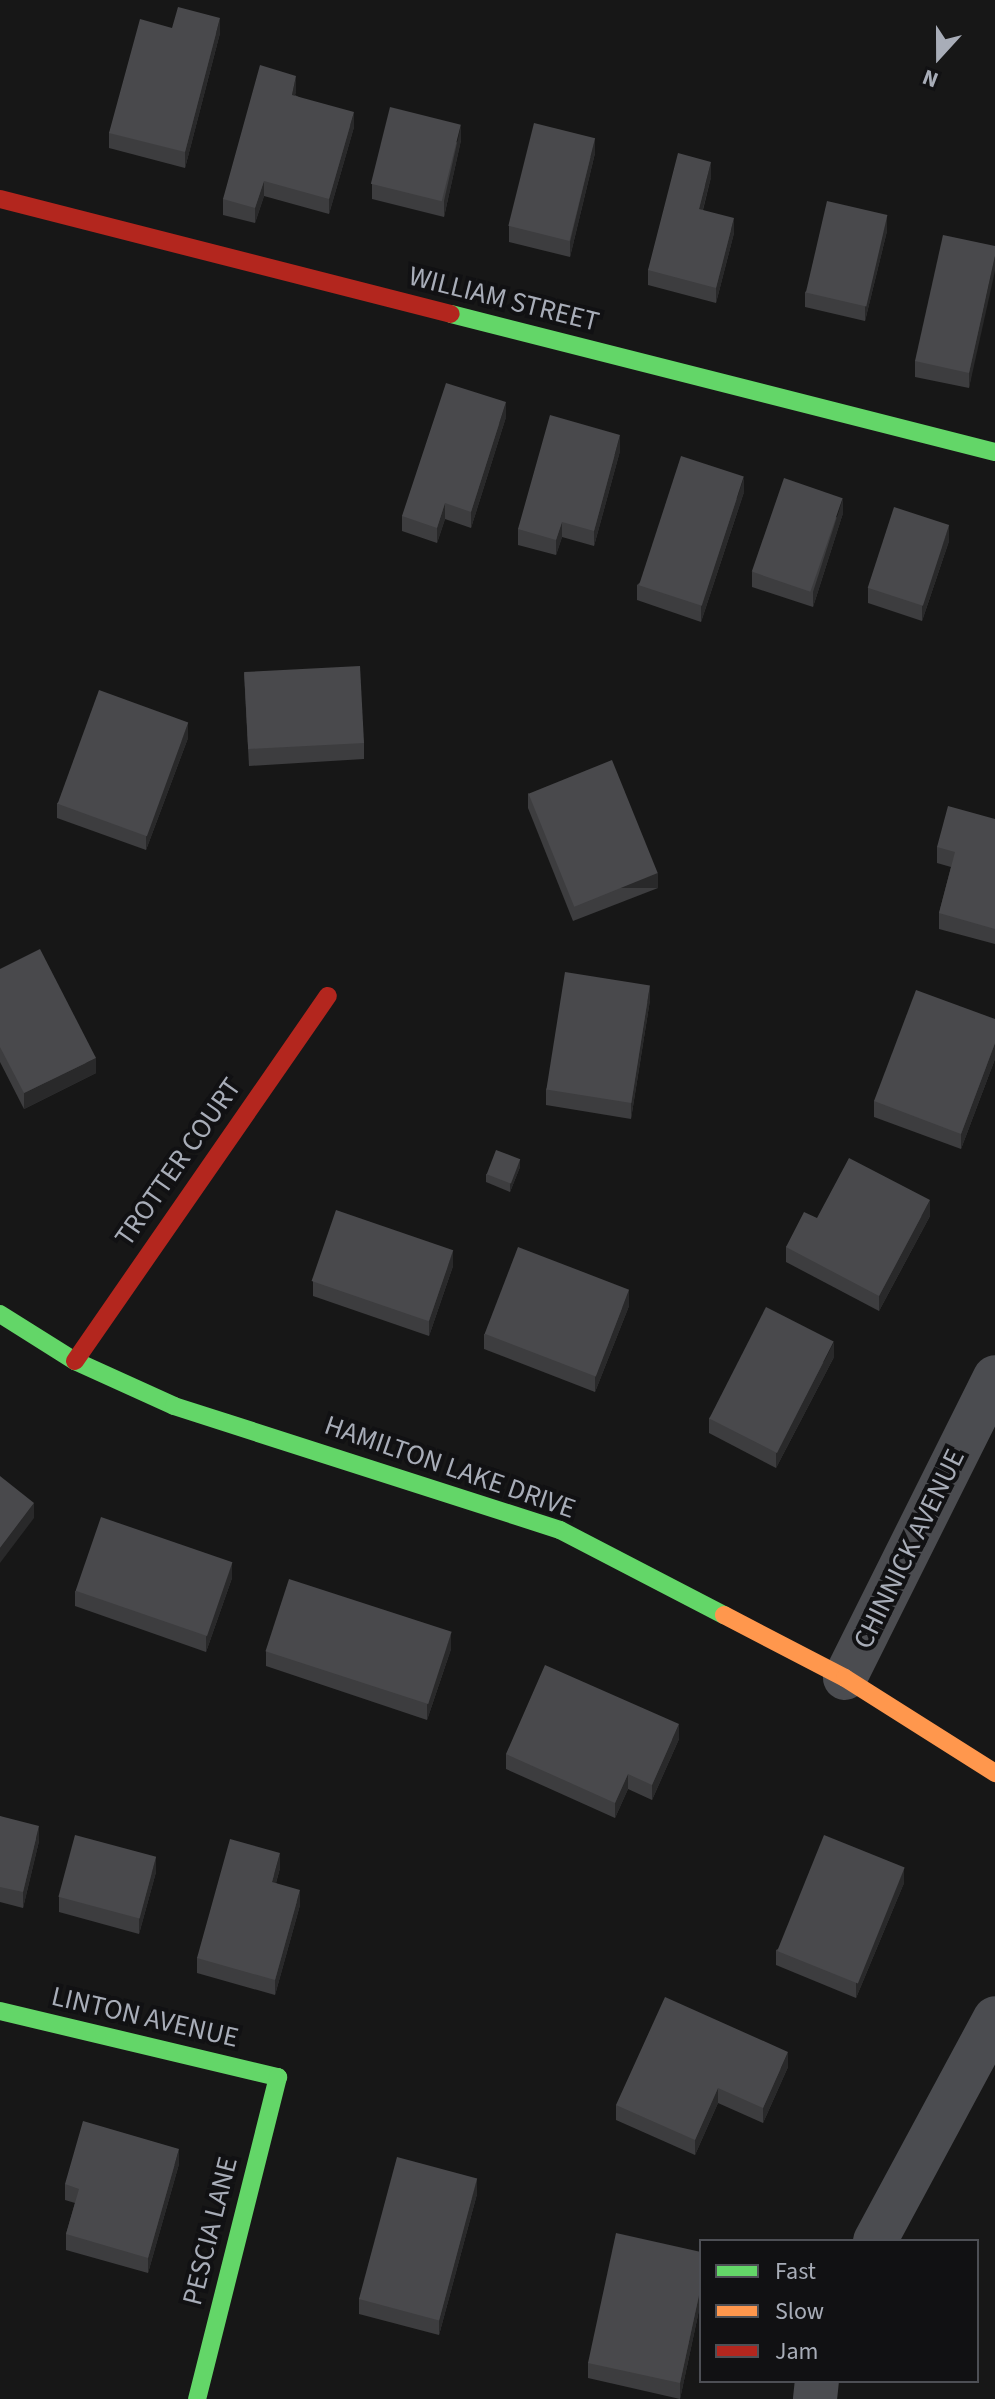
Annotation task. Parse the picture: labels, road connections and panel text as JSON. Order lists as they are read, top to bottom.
{
  "streets": {
    "street": [
      "WILLIAM STREET",
      "TROTTER COURT",
      "HAMILTON LAKE DRIVE",
      "CHINNICK AVENUE",
      "LINTON AVENUE",
      "PESCIA LANE"
    ]
  },
  "crossings": [
    ["TROTTER COURT", "HAMILTON LAKE DRIVE"],
    ["HAMILTON LAKE DRIVE", "CHINNICK AVENUE"],
    ["LINTON AVENUE", "PESCIA LANE"]
  ],
  "legend": ["Fast", "Slow", "Jam"],
  "north": "bottom"
}
